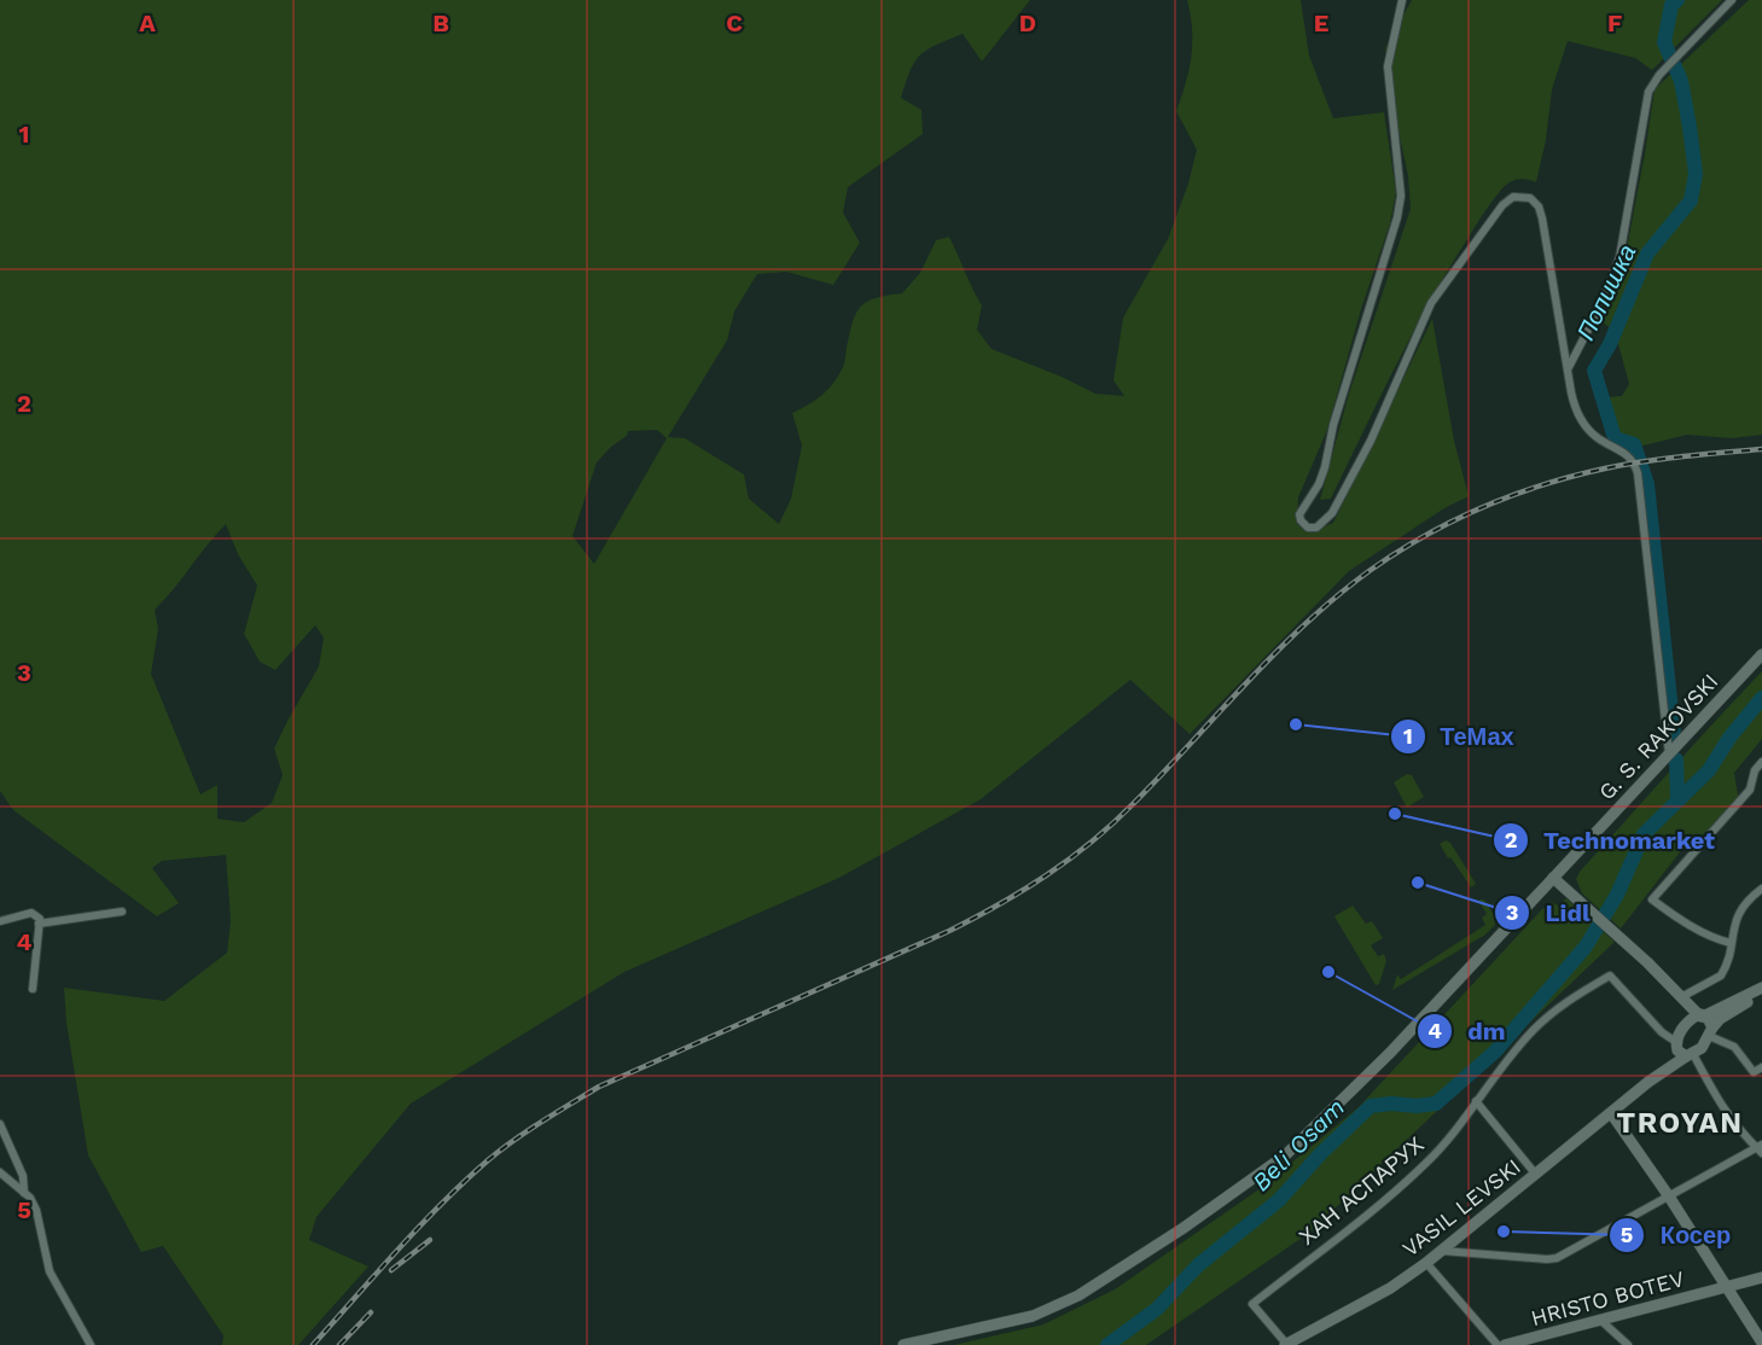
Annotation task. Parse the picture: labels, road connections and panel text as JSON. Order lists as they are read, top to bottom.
{
  "streets": {
    "street": [
      "G. S. RAKOVSKI",
      "ХАН АСПАРУХ",
      "VASIL LEVSKI",
      "HRISTO BOTEV"
    ]
  },
  "crossings": [
    ["ХАН АСПАРУХ", "VASIL LEVSKI"]
  ],
  "districts": ["TROYAN"],
  "water": ["Попишка", "Beli Osam"],
  "places": [
    "ТеМах",
    "Technomarket",
    "Lidl",
    "dm",
    "Косер"
  ],
  "grid": {
    "columns": [
      "A",
      "B",
      "C",
      "D",
      "E",
      "F"
    ],
    "rows": [
      "1",
      "2",
      "3",
      "4",
      "5"
    ]
  }
}
